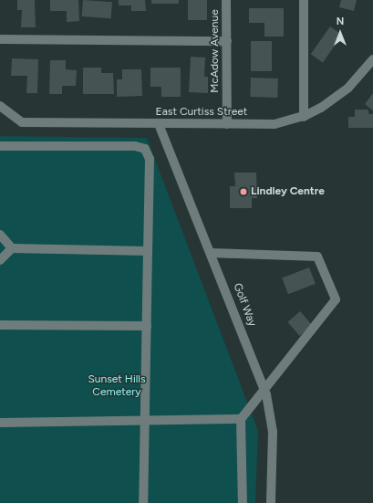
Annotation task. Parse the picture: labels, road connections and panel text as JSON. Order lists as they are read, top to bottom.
{
  "streets": {
    "street": ["McAdow Avenue", "East Curtiss Street", "Golf Way"]
  },
  "crossings": [
    ["McAdow Avenue", "East Curtiss Street"],
    ["East Curtiss Street", "Golf Way"]
  ],
  "parks": ["Sunset Hills Cemetery"],
  "places": ["Lindley Centre"],
  "north": "top"
}
